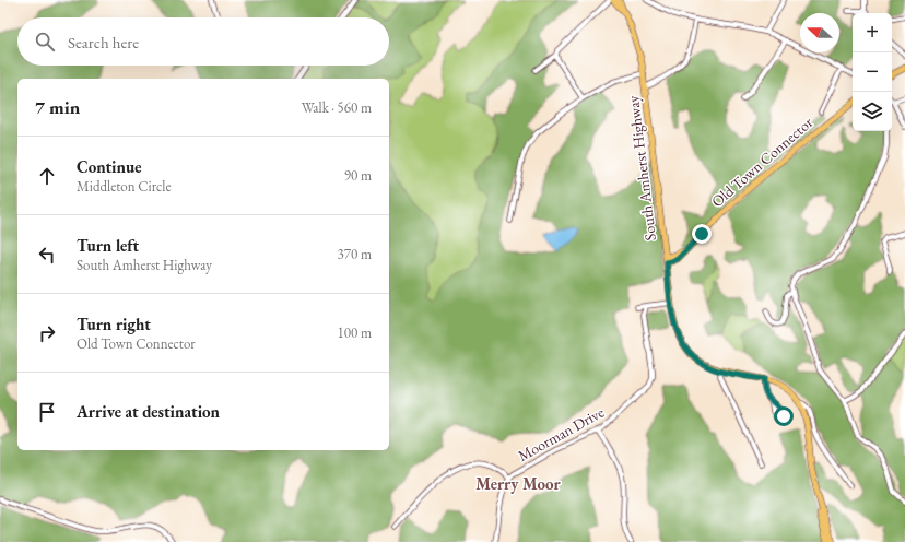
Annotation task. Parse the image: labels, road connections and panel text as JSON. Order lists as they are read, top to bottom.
{
  "streets": {
    "main road": ["Old Town Connector", "South Amherst Highway"],
    "street": ["Moorman Drive"]
  },
  "crossings": [
    ["Old Town Connector", "South Amherst Highway"]
  ],
  "districts": ["Merry Moor"],
  "north": "left",
  "page": {
    "map_buttons": ["+", "−"],
    "search": "Search here",
    "heading": ["7 min", "Walk · 560 m"],
    "list": [
      ["Continue", "Middleton Circle", "90 m"],
      ["Turn left", "South Amherst Highway", "370 m"],
      ["Turn right", "Old Town Connector", "100 m"],
      "Arrive at destination"
    ]
  }
}
